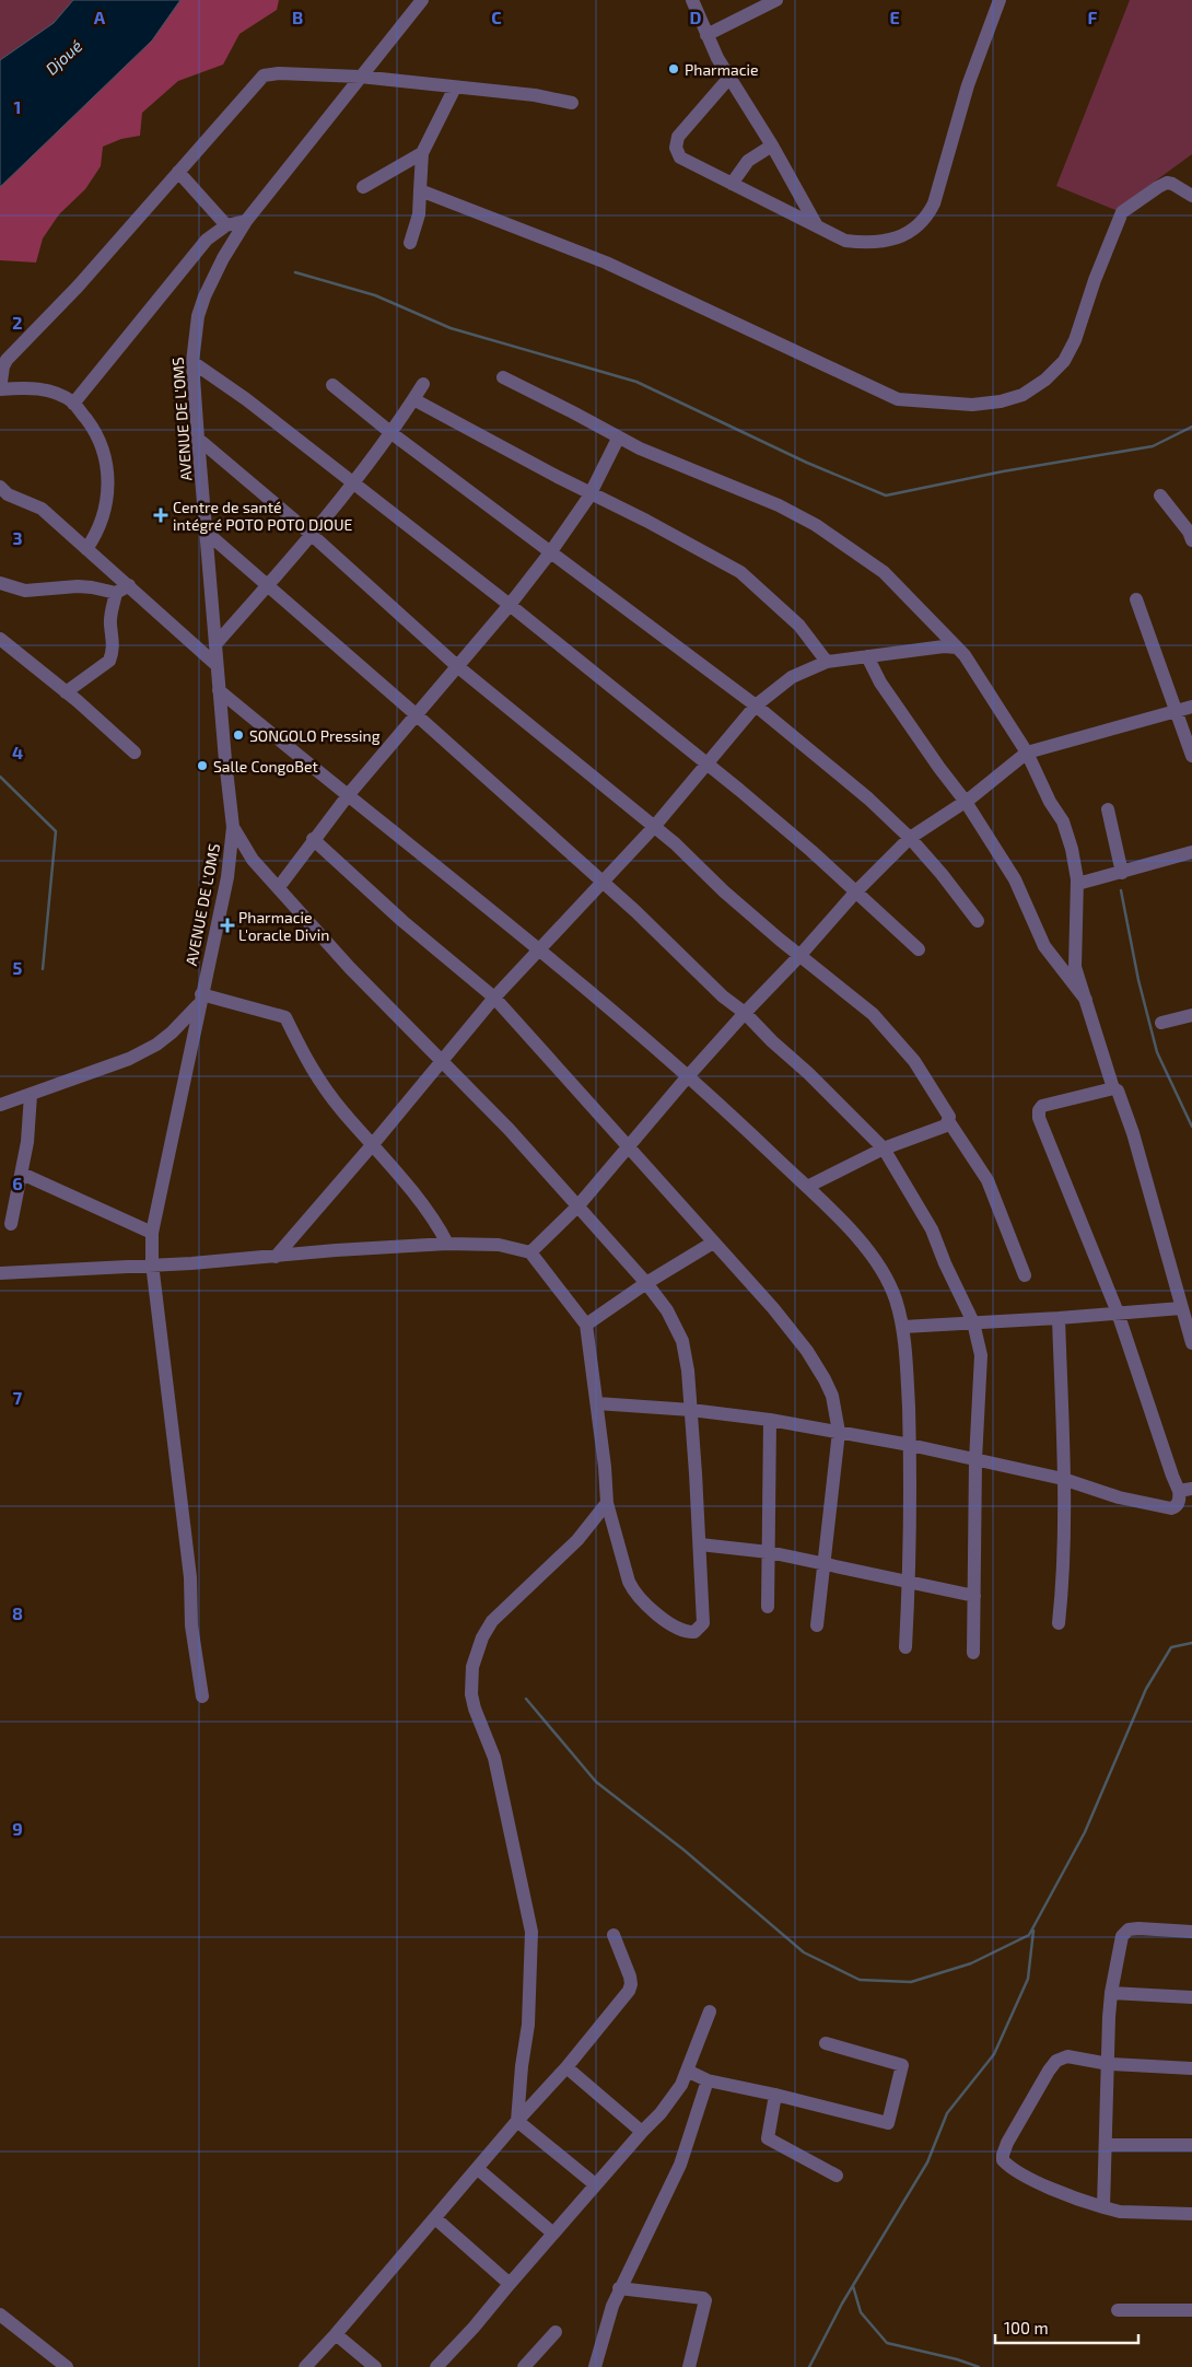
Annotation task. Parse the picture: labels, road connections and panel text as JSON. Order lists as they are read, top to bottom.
{
  "streets": {
    "street": ["AVENUE DE L'OMS"]
  },
  "water": ["Djoué"],
  "places": {
    "other": ["Pharmacie", "SONGOLO Pressing", "Salle CongoBet"],
    "health": ["Centre de santé intégré POTO POTO DJOUE", "Pharmacie L'oracle Divin"]
  },
  "scale_bar": "100 m",
  "grid": {
    "columns": [
      "A",
      "B",
      "C",
      "D",
      "E",
      "F"
    ],
    "rows": [
      "1",
      "2",
      "3",
      "4",
      "5",
      "6",
      "7",
      "8",
      "9"
    ]
  }
}
